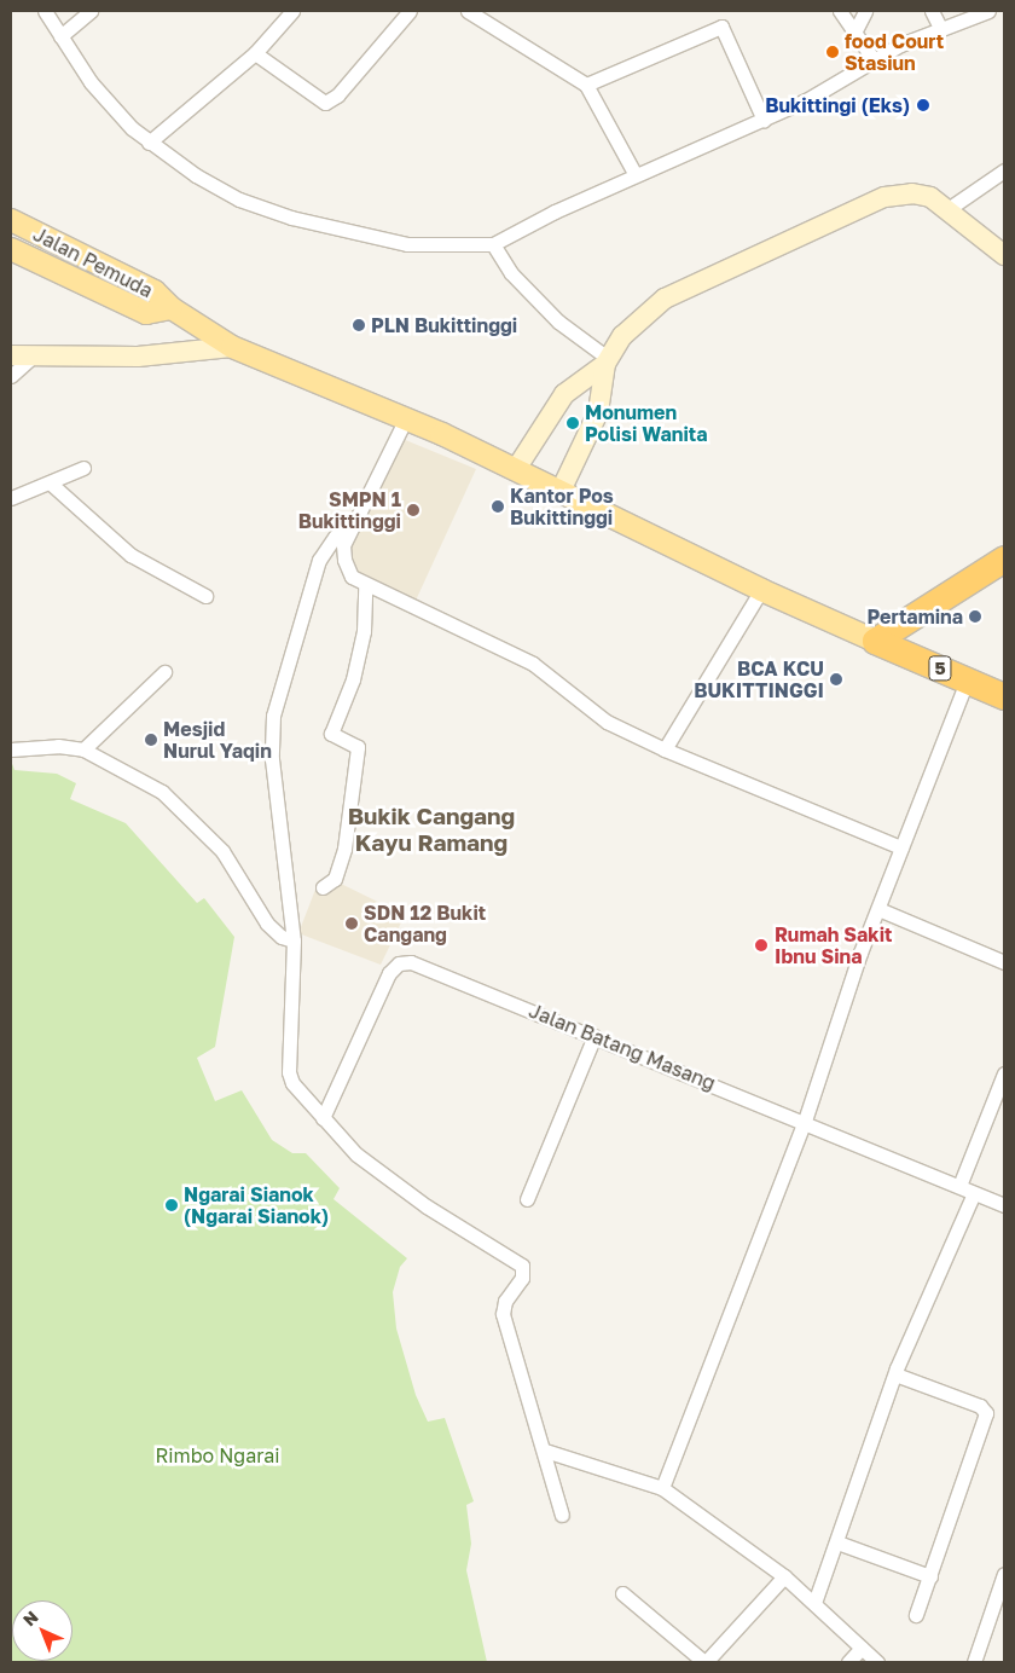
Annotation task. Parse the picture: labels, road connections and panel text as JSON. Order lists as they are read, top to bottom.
{
  "streets": {
    "highway": ["5"],
    "main road": ["Jalan Pemuda"],
    "street": ["Jalan Batang Masang"]
  },
  "crossings": [
    ["Jalan Pemuda", "5"]
  ],
  "districts": ["Bukik Cangang Kayu Ramang"],
  "parks": ["Rimbo Ngarai"],
  "places": [
    "food Court Stasiun",
    "Bukittingi (Eks)",
    "PLN Bukittinggi",
    "Monumen Polisi Wanita",
    "Kantor Pos Bukittinggi",
    "SMPN 1 Bukittinggi",
    "Pertamina",
    "BCA KCU BUKITTINGGI",
    "Mesjid Nurul Yaqin",
    "SDN 12 Bukit Cangang",
    "Rumah Sakit Ibnu Sina",
    "Ngarai Sianok (Ngarai Sianok)"
  ],
  "north": "top left"
}
